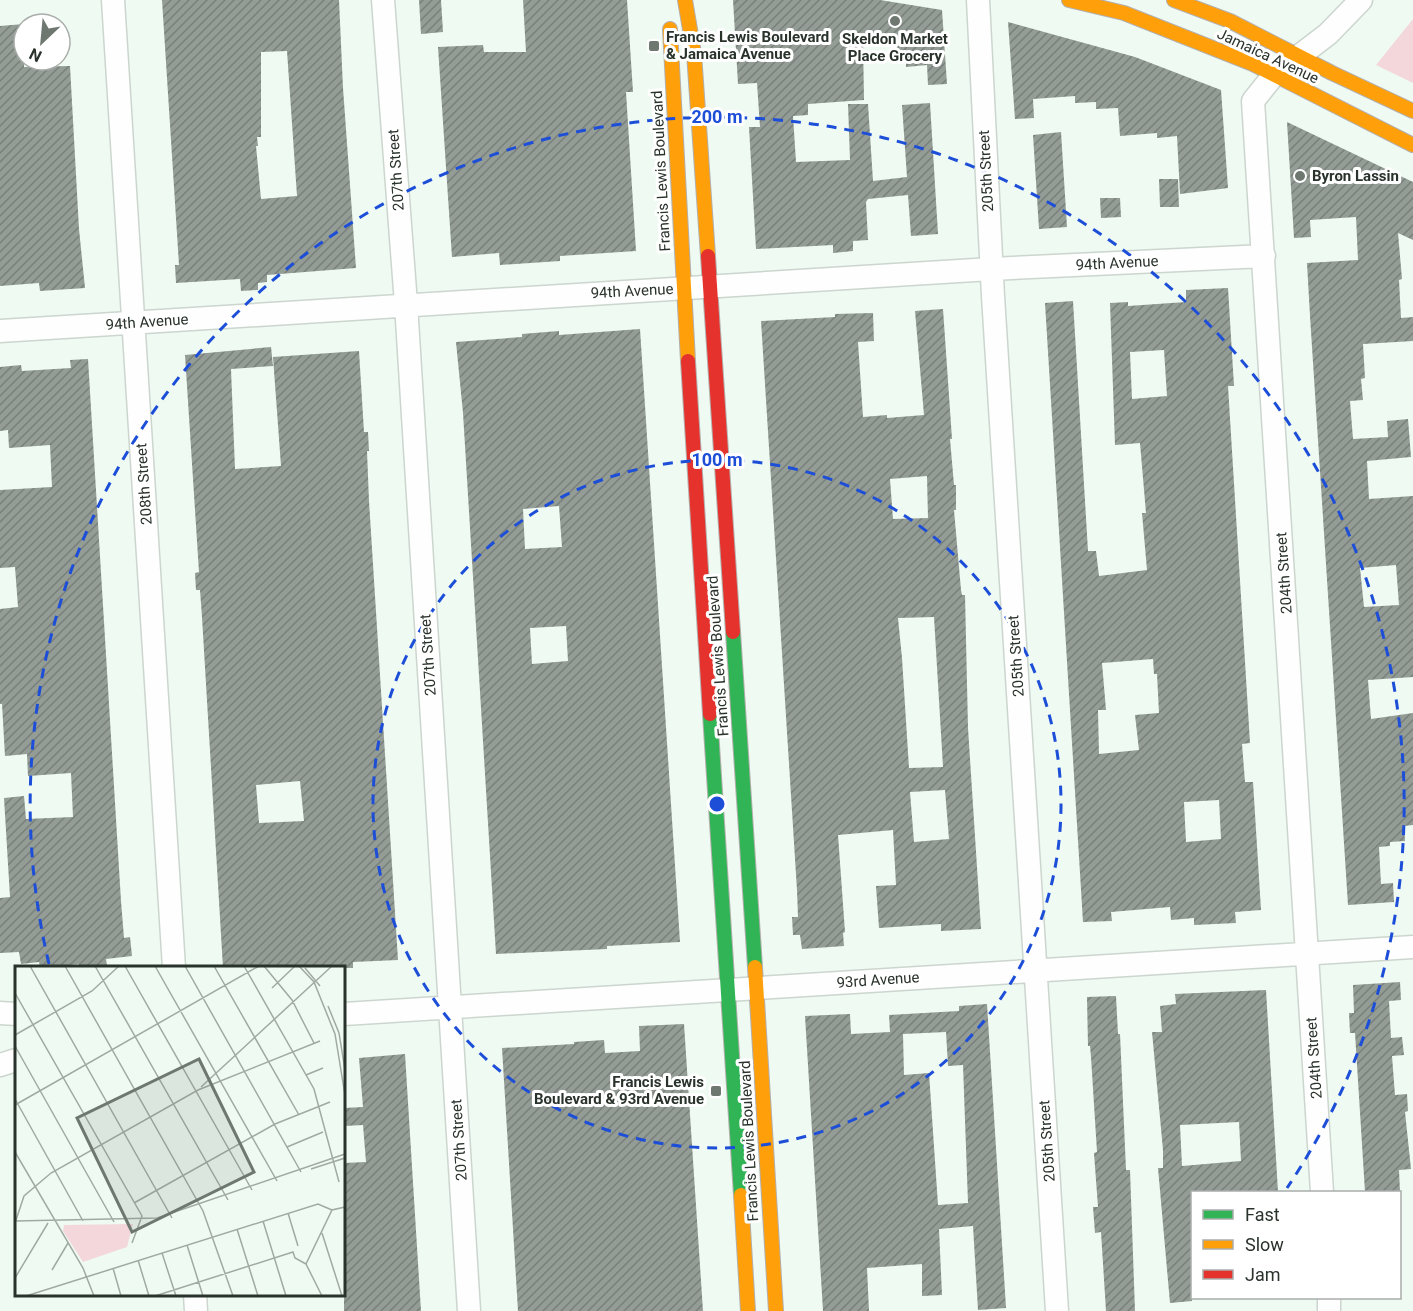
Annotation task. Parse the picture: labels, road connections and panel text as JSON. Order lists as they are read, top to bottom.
{
  "streets": {
    "main road": ["Jamaica Avenue", "Francis Lewis Boulevard"],
    "street": [
      "207th Street",
      "205th Street",
      "94th Avenue",
      "208th Street",
      "204th Street",
      "93rd Avenue"
    ]
  },
  "crossings": [
    ["Jamaica Avenue", "204th Street"],
    ["207th Street", "94th Avenue"],
    ["207th Street", "93rd Avenue"],
    ["Francis Lewis Boulevard", "94th Avenue"],
    ["Francis Lewis Boulevard", "93rd Avenue"],
    ["205th Street", "94th Avenue"],
    ["205th Street", "93rd Avenue"],
    ["94th Avenue", "208th Street"],
    ["94th Avenue", "204th Street"],
    ["204th Street", "93rd Avenue"]
  ],
  "places": {
    "other": ["Skeldon Market Place Grocery", "Byron Lassin"],
    "transit": ["Francis Lewis Boulevard & Jamaica Avenue", "Francis Lewis Boulevard & 93rd Avenue"]
  },
  "legend": ["Fast", "Slow", "Jam"],
  "north": "bottom left",
  "rings": ["200 m", "100 m"]
}
